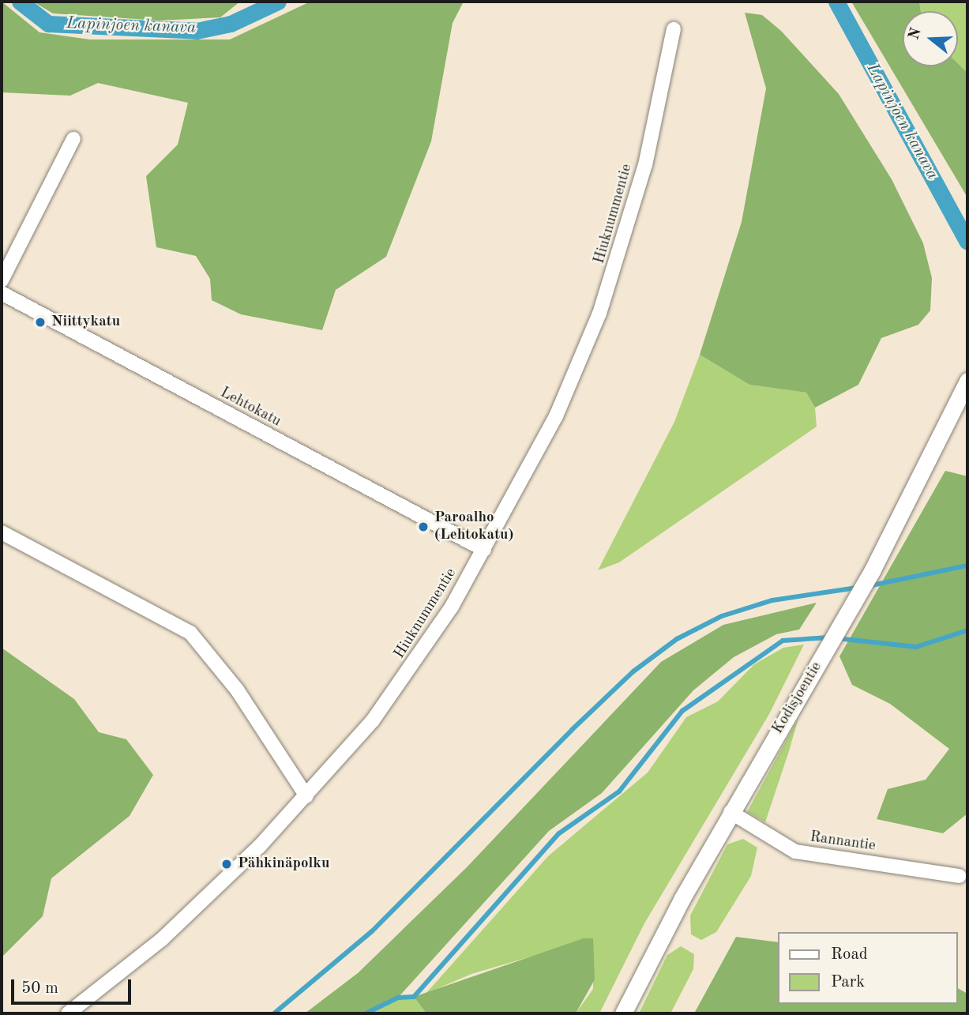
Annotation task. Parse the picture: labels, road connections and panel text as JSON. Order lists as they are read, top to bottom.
{
  "streets": {
    "street": [
      "Hiuknummentie",
      "Lehtokatu",
      "Kodisjoentie",
      "Rannantie"
    ]
  },
  "crossings": [
    ["Hiuknummentie", "Lehtokatu"],
    ["Kodisjoentie", "Rannantie"]
  ],
  "water": ["Lapinjoen kanava"],
  "places": ["Niittykatu", "Paroalho (Lehtokatu)", "Pähkinäpolku"],
  "legend": ["Road", "Park"],
  "scale_bar": "50 m",
  "north": "left"
}
